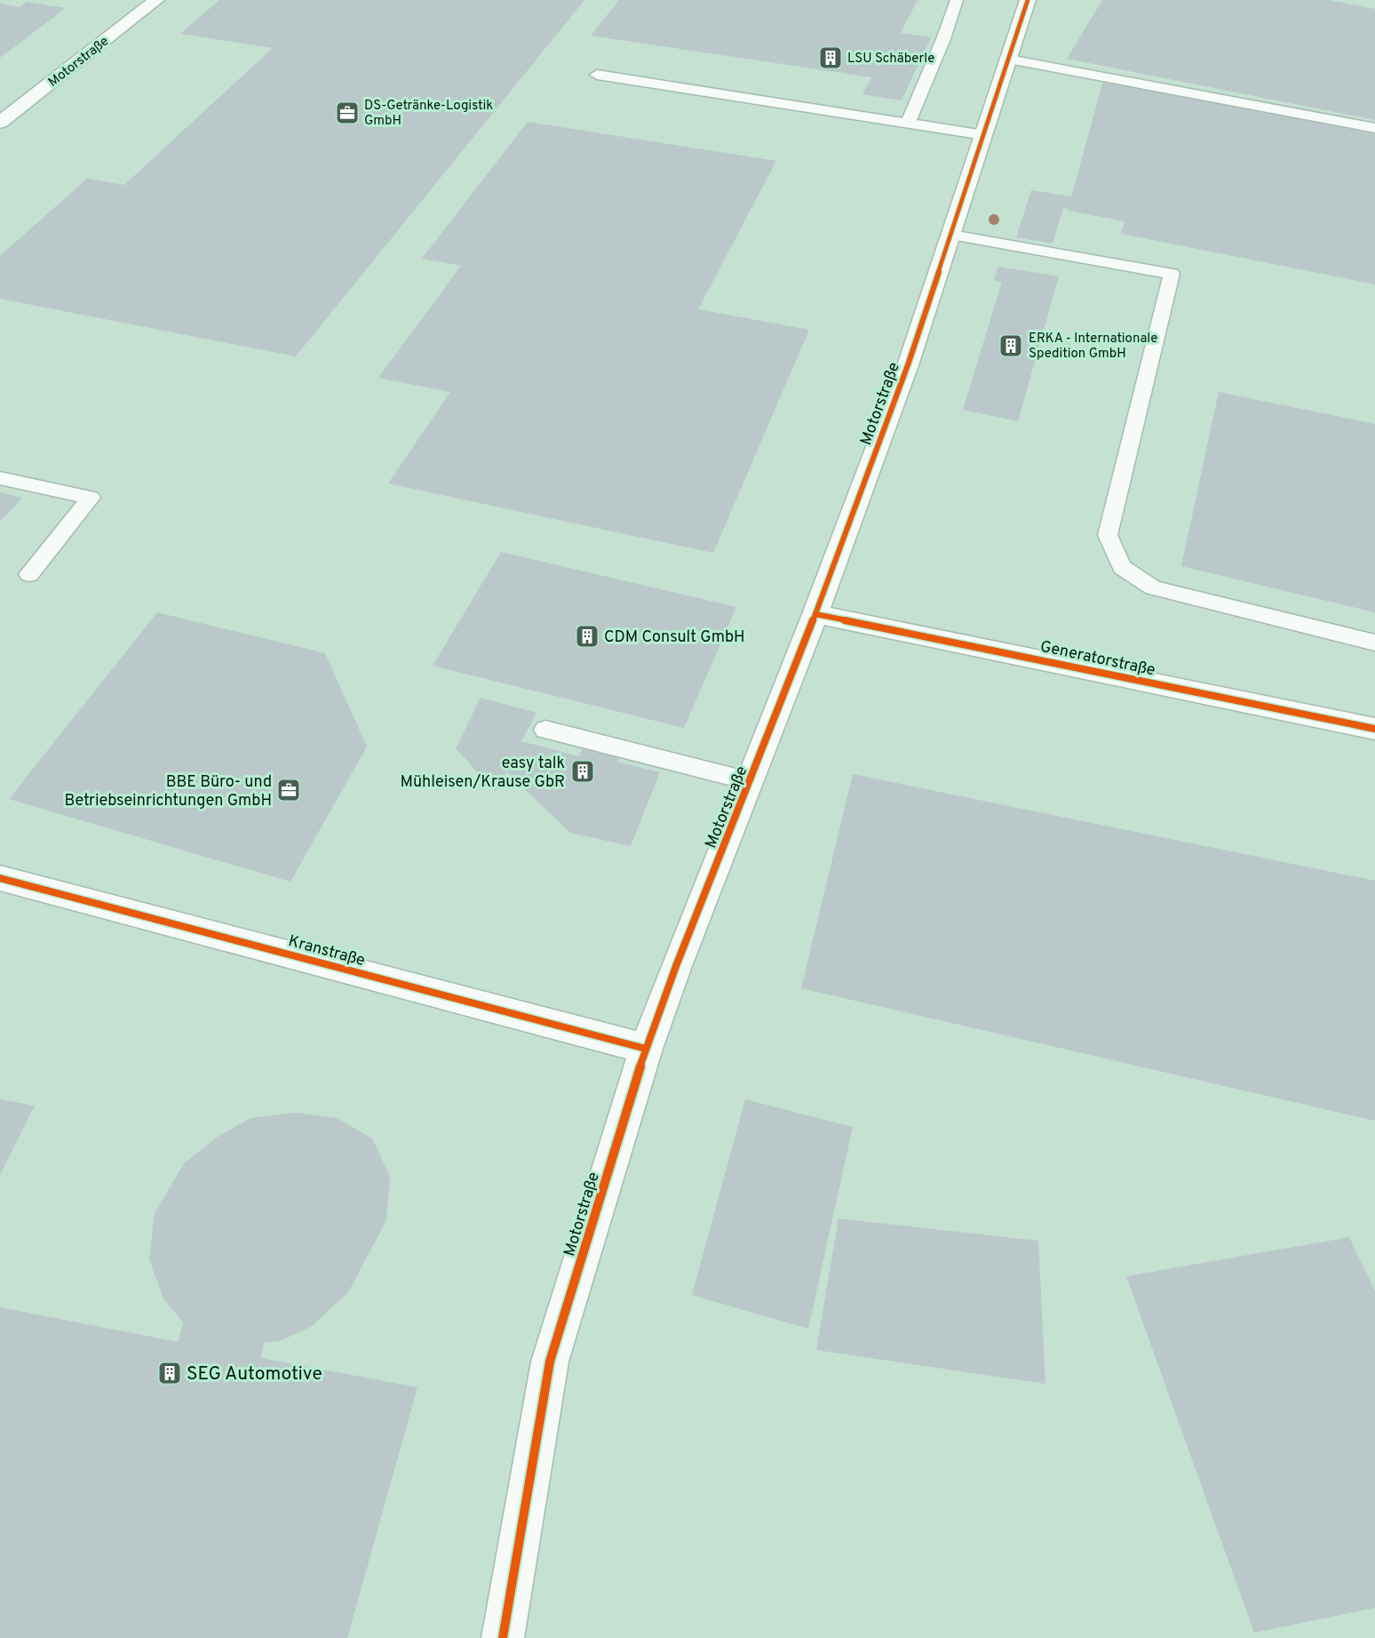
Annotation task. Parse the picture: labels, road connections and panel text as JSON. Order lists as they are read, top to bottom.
{
  "streets": {
    "street": ["Motorstraße", "Generatorstraße", "Kranstraße"]
  },
  "crossings": [
    ["Motorstraße", "Generatorstraße"],
    ["Motorstraße", "Kranstraße"]
  ],
  "places": {
    "building": [
      "LSU Schäberle",
      "ERKA - Internationale Spedition GmbH",
      "CDM Consult GmbH",
      "easy talk Mühleisen/Krause GbR",
      "SEG Automotive"
    ],
    "office": ["DS-Getränke-Logistik GmbH", "BBE Büro- und Betriebseinrichtungen GmbH"]
  }
}
